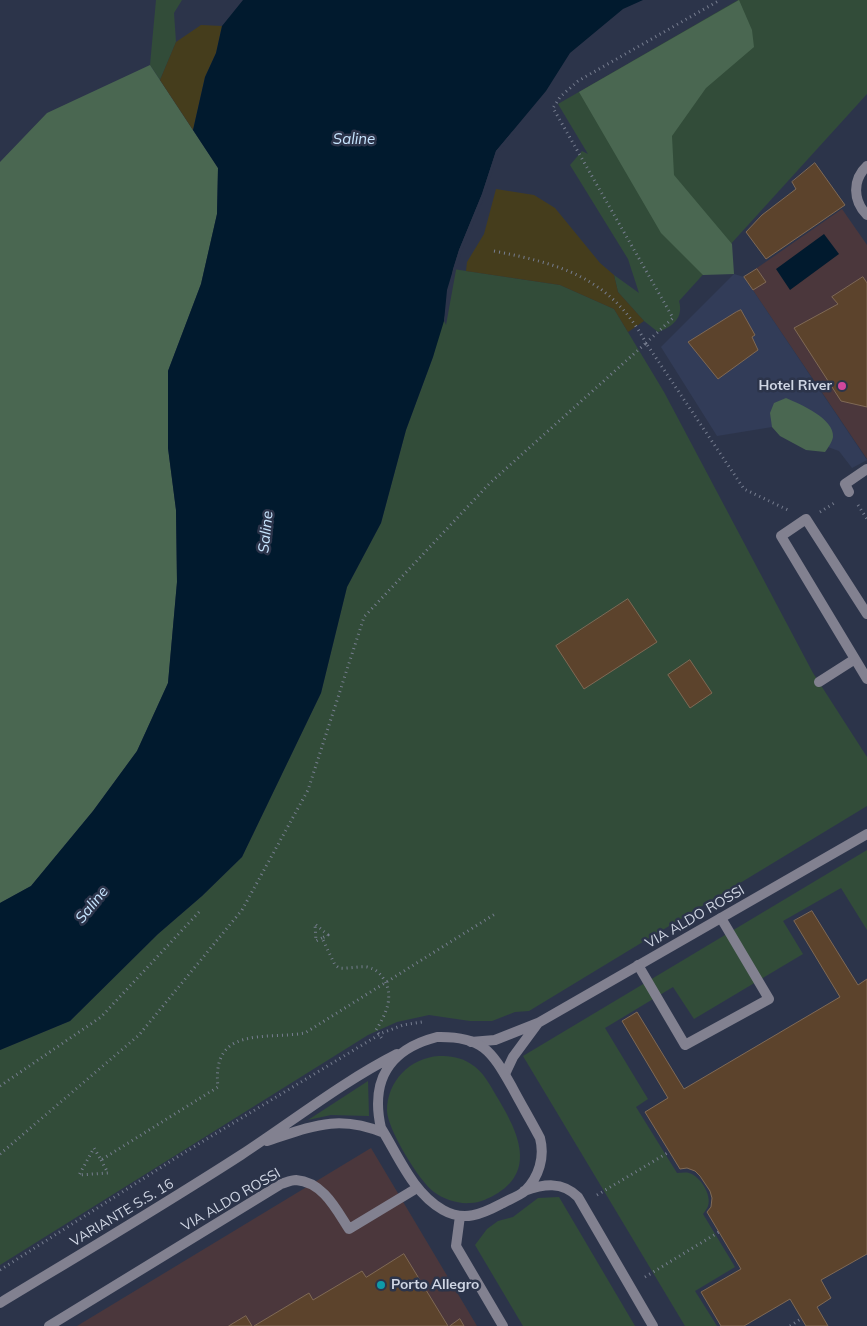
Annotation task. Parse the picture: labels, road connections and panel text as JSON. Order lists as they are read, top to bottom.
{
  "streets": {
    "street": ["VIA ALDO ROSSI", "VARIANTE S.S. 16"]
  },
  "crossings": [
    ["VIA ALDO ROSSI", "VARIANTE S.S. 16"]
  ],
  "water": ["Saline"],
  "places": ["Hotel River", "Porto Allegro"]
}
